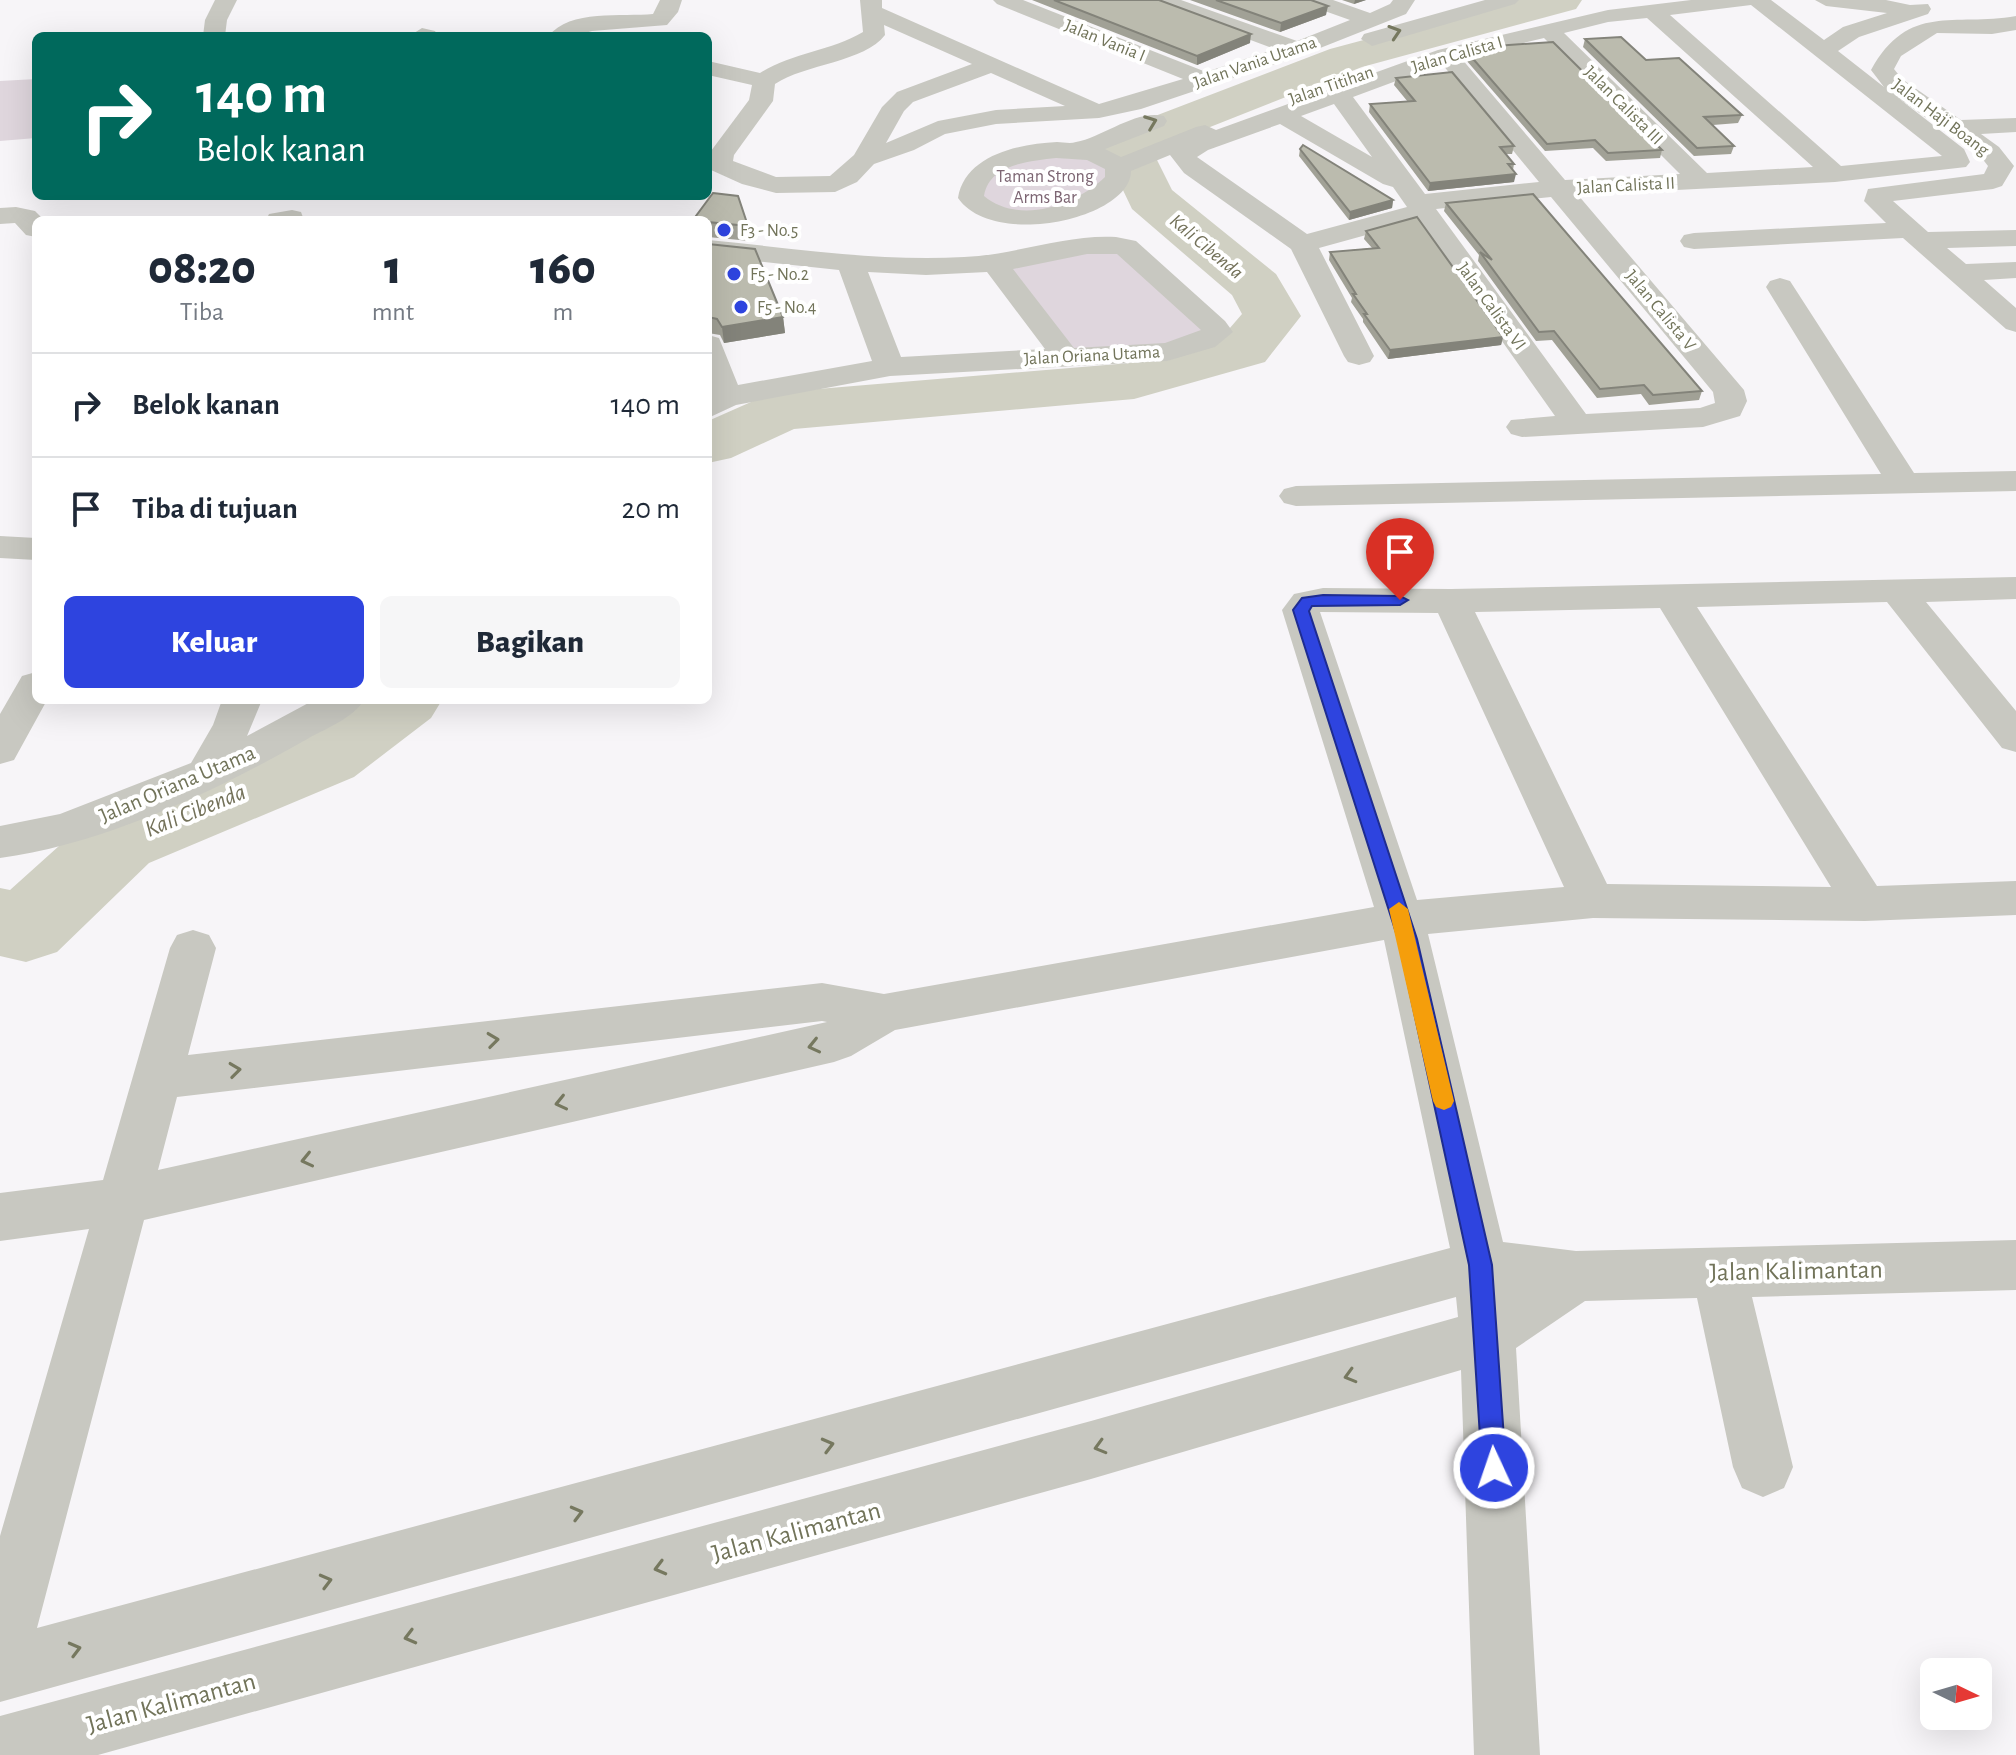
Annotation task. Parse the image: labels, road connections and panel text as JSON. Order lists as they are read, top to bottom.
{
  "streets": {
    "street": [
      "Jalan Vania I",
      "Jalan Calista I",
      "Jalan Vania Utama",
      "Jalan Titihan",
      "Jalan Calista III",
      "Jalan Haji Boang",
      "Jalan Calista II",
      "Jalan Calista VI",
      "Jalan Calista V",
      "Jalan Oriana Utama",
      "Jalan Kalimantan"
    ]
  },
  "crossings": [
    ["Jalan Vania I", "Jalan Vania Utama"],
    ["Jalan Calista I", "Jalan Titihan"],
    ["Jalan Calista I", "Jalan Calista III"],
    ["Jalan Calista I", "Jalan Calista II"],
    ["Jalan Calista I", "Jalan Calista VI"],
    ["Jalan Calista I", "Jalan Calista V"],
    ["Jalan Calista III", "Jalan Calista II"],
    ["Jalan Calista II", "Jalan Calista VI"],
    ["Jalan Calista II", "Jalan Calista V"],
    ["Jalan Calista VI", "Jalan Calista V"]
  ],
  "water": ["Kali Cibenda"],
  "parks": ["Taman Strong Arms Bar"],
  "places": ["F3 - No.5", "F5 - No.2", "F5 - No.4"],
  "north": "right",
  "page": {
    "turn": ["140 m", "Belok kanan"],
    "eta": [
      "08:20",
      "Tiba",
      "1",
      "mnt",
      "160",
      "m"
    ],
    "list": [
      {
        "name": "Belok kanan",
        "value": "140 m"
      },
      {
        "name": "Tiba di tujuan",
        "value": "20 m"
      }
    ],
    "buttons": ["Keluar", "Bagikan"]
  }
}
